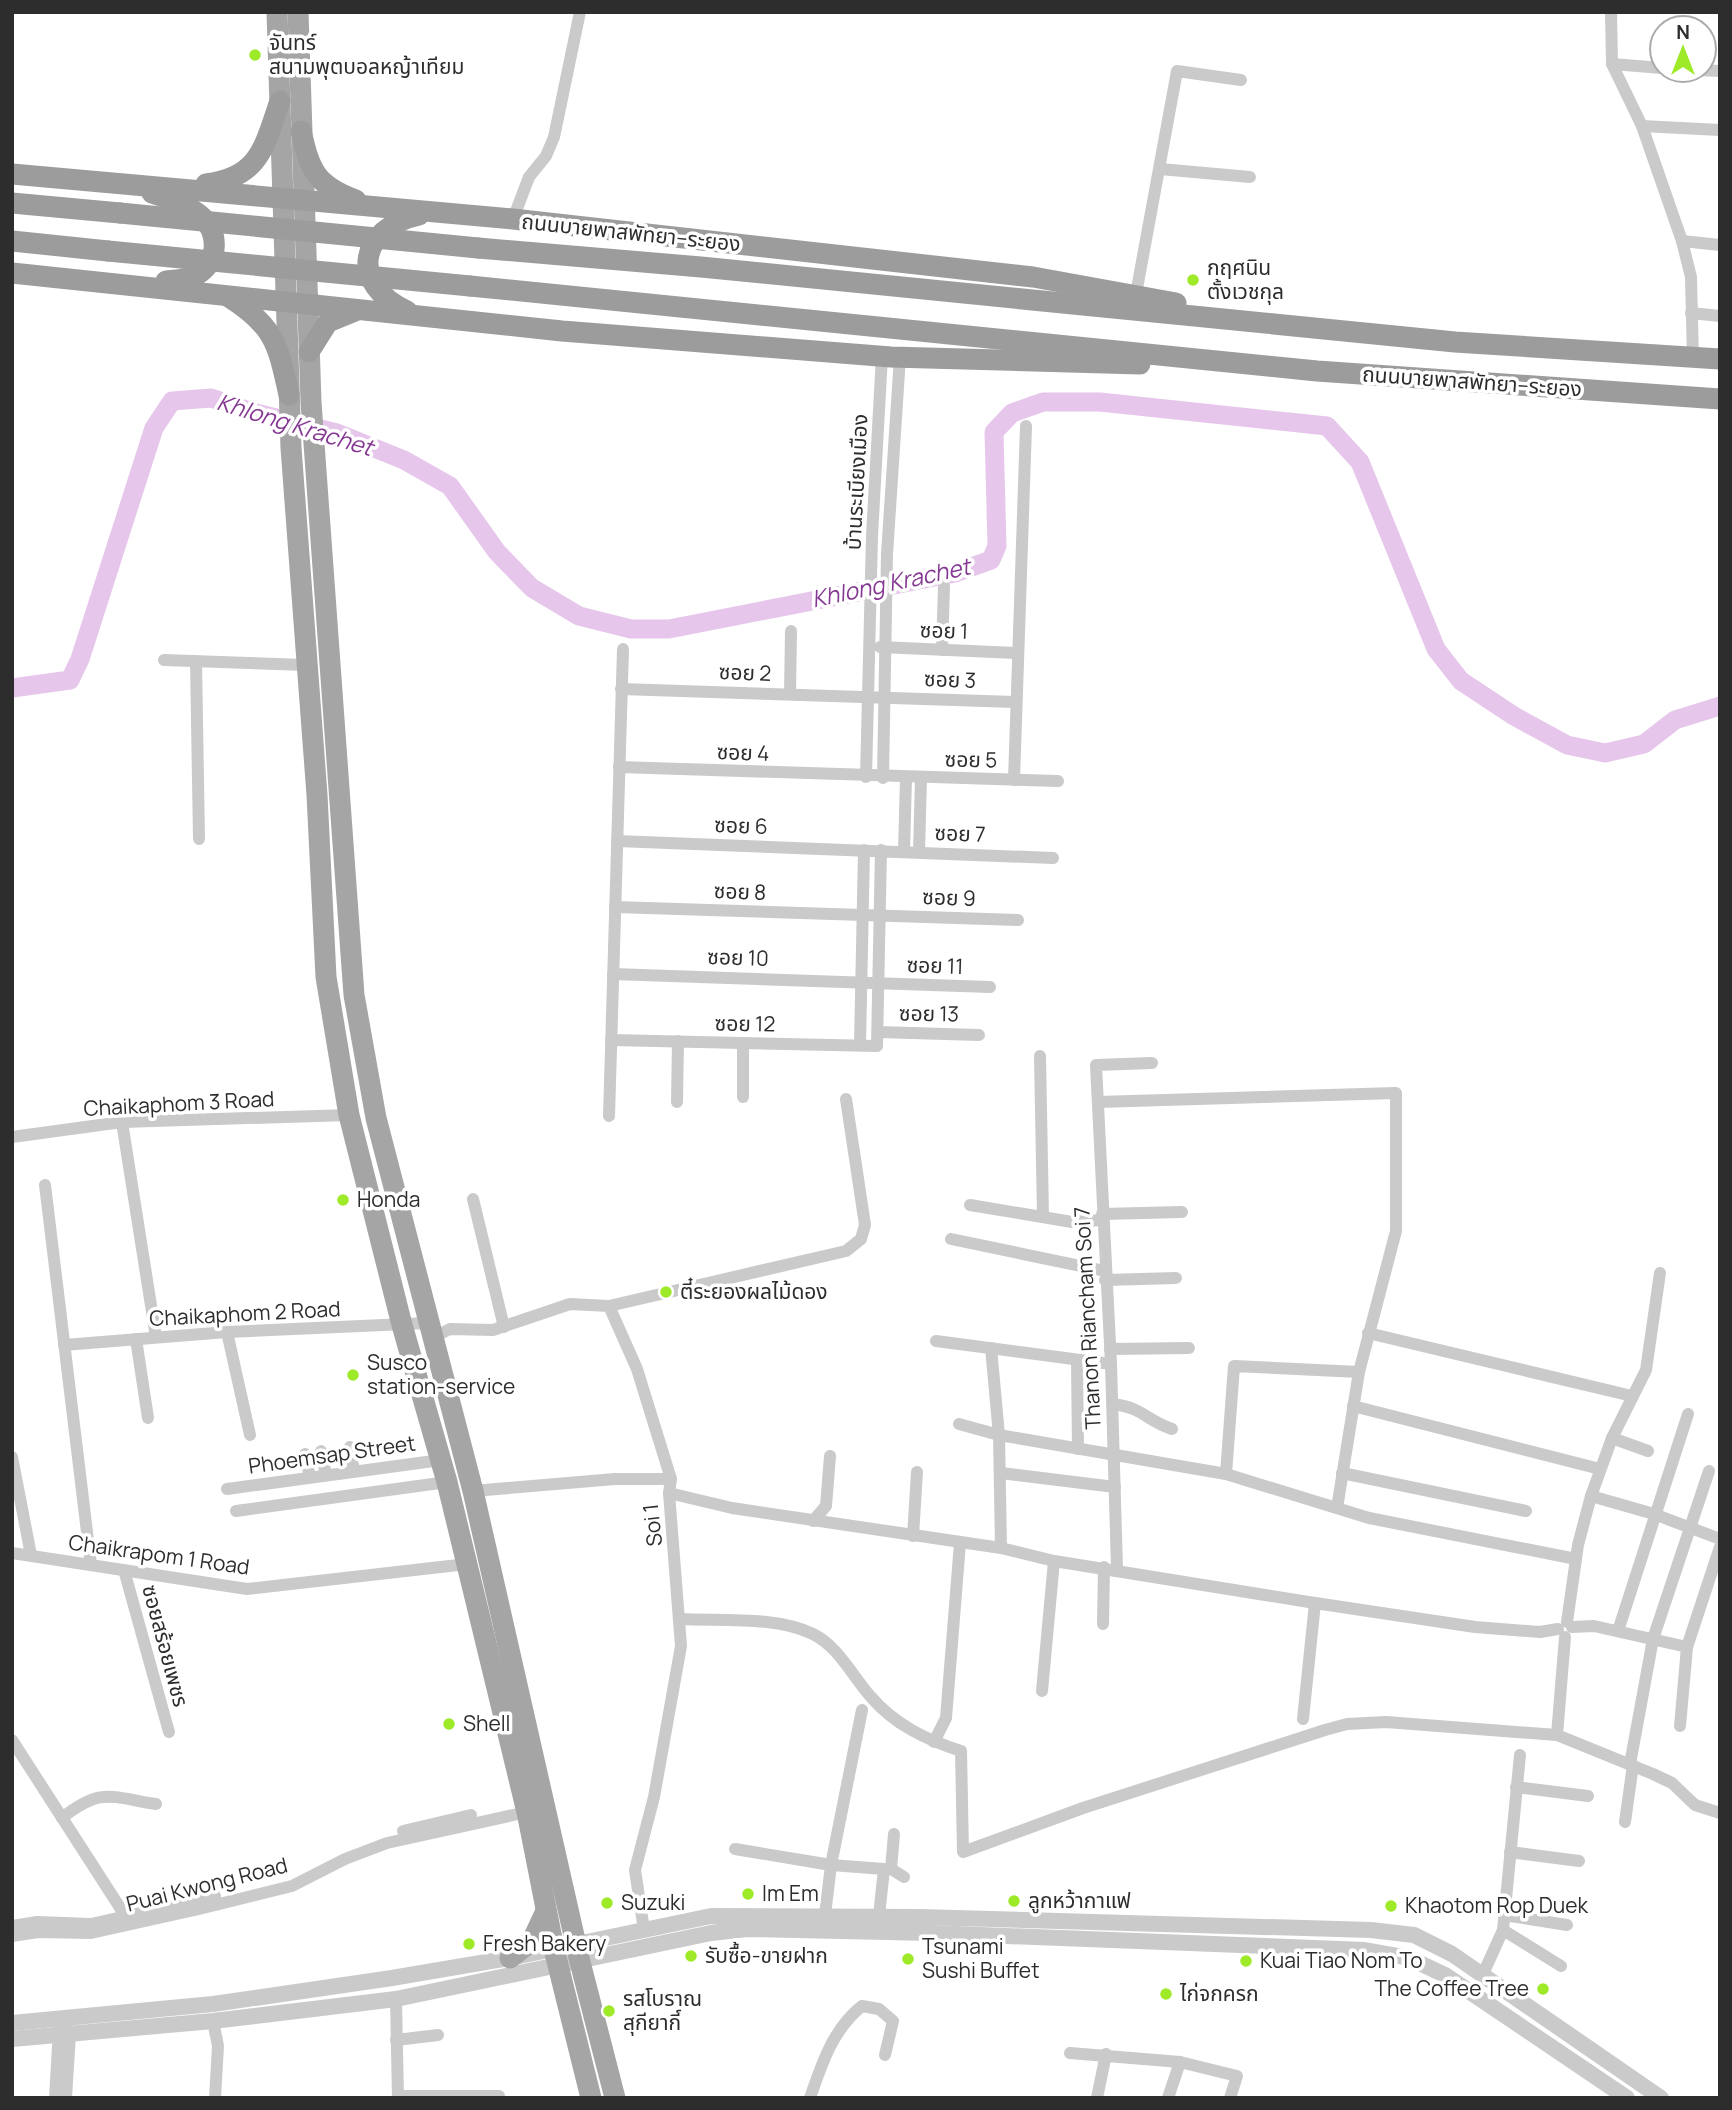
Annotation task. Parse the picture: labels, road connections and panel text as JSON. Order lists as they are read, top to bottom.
{
  "streets": {
    "highway": ["ถนนบายพาสพัทยา–ระยอง"],
    "street": [
      "บ้านระเบียงเมือง",
      "ซอย 1",
      "ซอย 2",
      "ซอย 3",
      "ซอย 4",
      "ซอย 5",
      "ซอย 6",
      "ซอย 7",
      "ซอย 8",
      "ซอย 9",
      "ซอย 10",
      "ซอย 11",
      "ซอย 13",
      "ซอย 12",
      "Chaikaphom 3 Road",
      "Chaikaphom 2 Road",
      "Thanon Riancham Soi 7",
      "Phoemsap Street",
      "Soi 1",
      "Chaikrapom 1 Road",
      "ซอยสร้อยเพชร",
      "Puai Kwong Road"
    ]
  },
  "crossings": [
    ["ถนนบายพาสพัทยา–ระยอง", "บ้านระเบียงเมือง"],
    ["บ้านระเบียงเมือง", "ซอย 1"],
    ["บ้านระเบียงเมือง", "ซอย 2"],
    ["บ้านระเบียงเมือง", "ซอย 3"],
    ["บ้านระเบียงเมือง", "ซอย 4"],
    ["บ้านระเบียงเมือง", "ซอย 5"],
    ["ซอย 2", "ซอย 3"],
    ["ซอย 4", "ซอย 5"],
    ["ซอย 6", "ซอย 7"],
    ["ซอย 8", "ซอย 9"],
    ["ซอย 10", "ซอย 11"],
    ["ซอย 13", "ซอย 12"],
    ["Chaikrapom 1 Road", "ซอยสร้อยเพชร"]
  ],
  "water": ["Khlong Krachet"],
  "places": [
    "จันทร์ สนามพุตบอลหญ้าเทียม",
    "กฤศนิน ตั้งเวชกุล",
    "Honda",
    "ตี๋ระยองผลไม้ดอง",
    "Susco station-service",
    "Shell",
    "Im Em",
    "ลูกหว้ากาแฟ",
    "Suzuki",
    "Khaotom Rop Duek",
    "Fresh Bakery",
    "รับซื้อ-ขายฝาก",
    "Tsunami Sushi Buffet",
    "Kuai Tiao Nom To",
    "The Coffee Tree",
    "ไก่จกครก",
    "รสโบราณ สุกียากี์"
  ],
  "north": "top"
}
